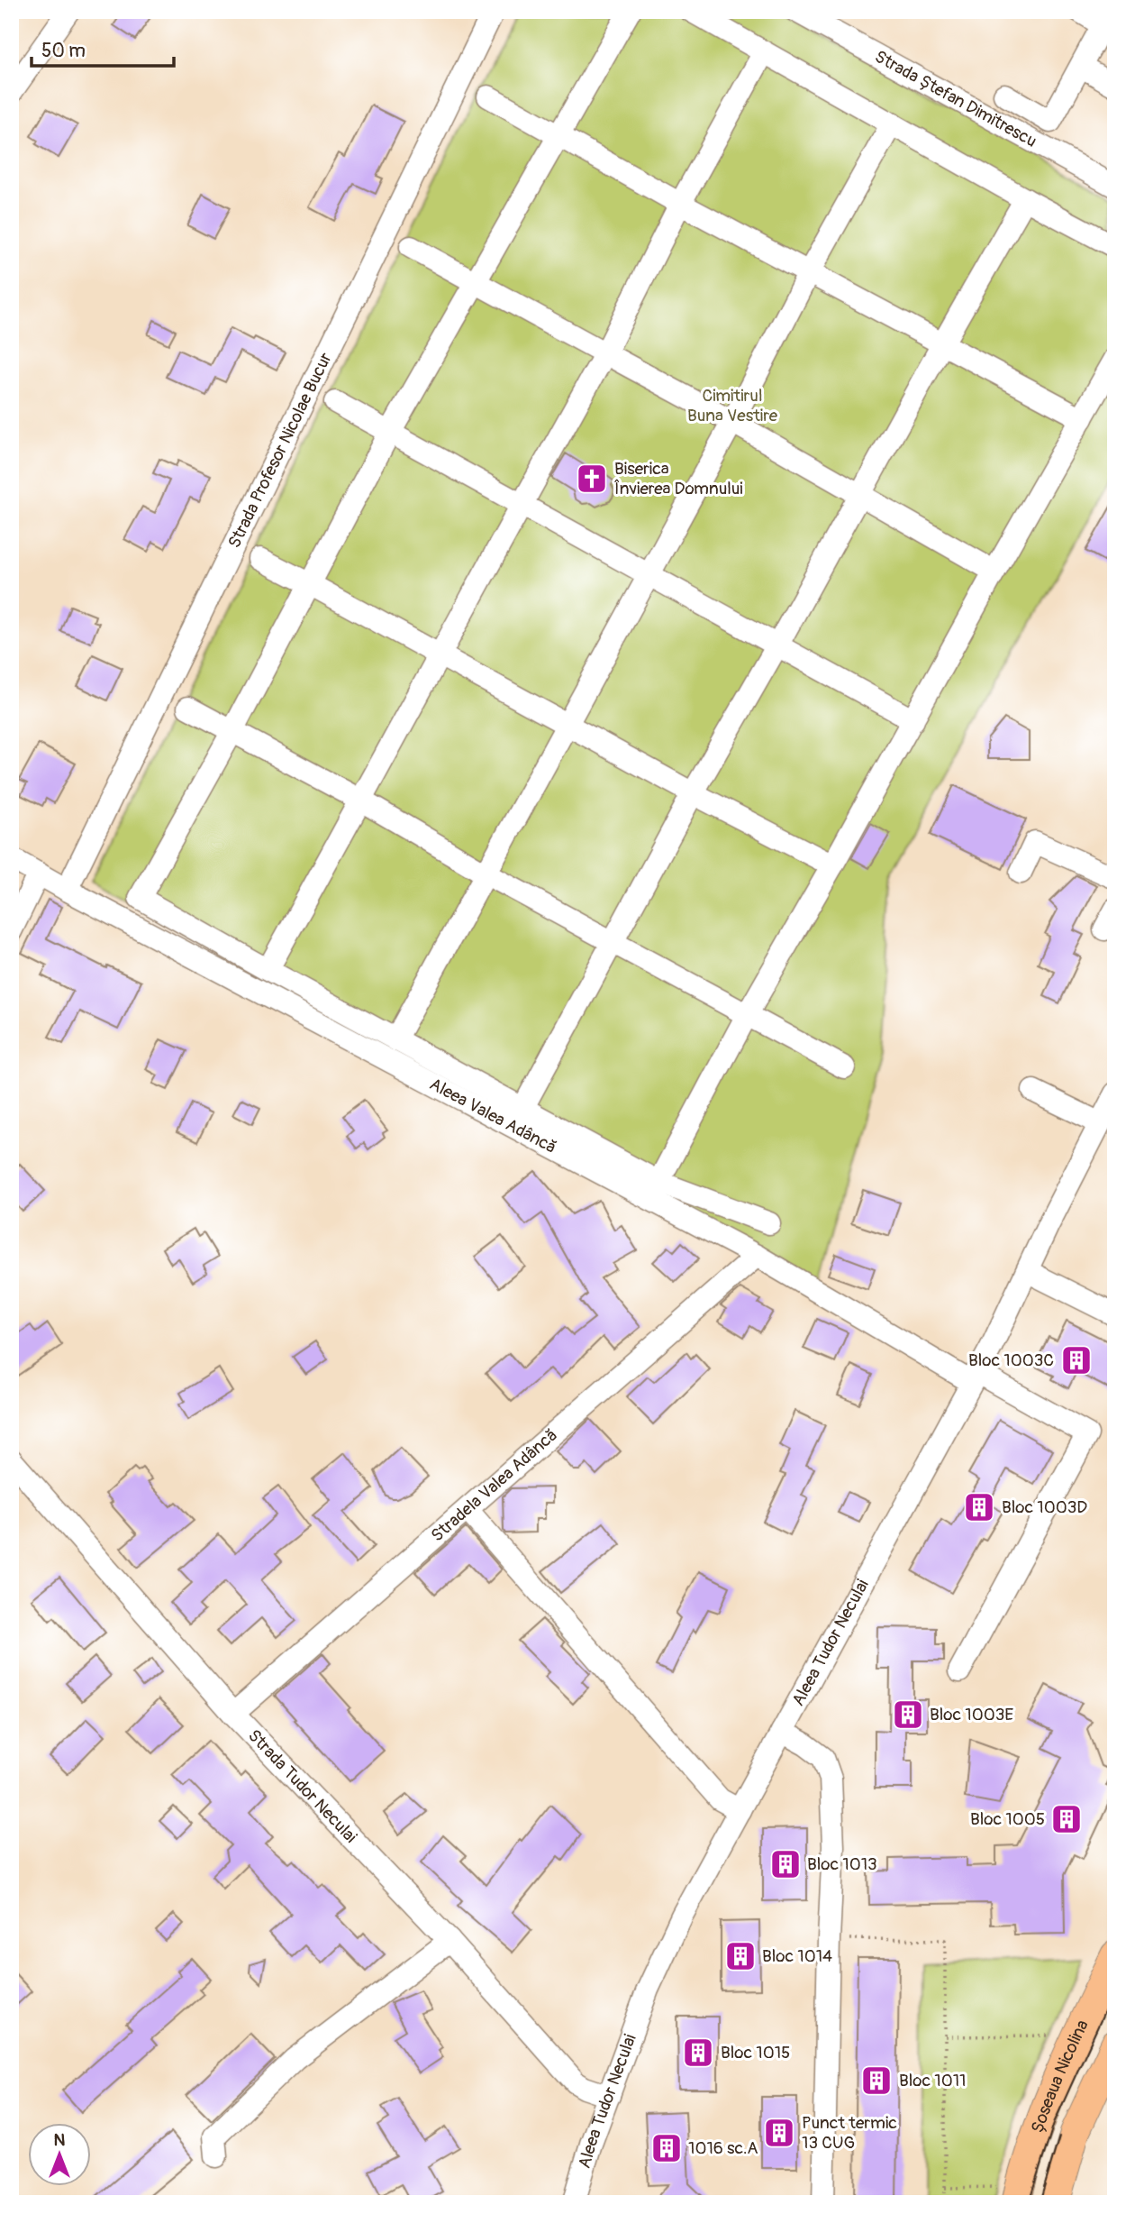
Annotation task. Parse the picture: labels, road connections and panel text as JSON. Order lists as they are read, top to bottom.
{
  "streets": {
    "main road": ["Șoseaua Nicolina"],
    "street": [
      "Strada Ștefan Dimitrescu",
      "Strada Profesor Nicolae Bucur",
      "Aleea Valea Adâncă",
      "Stradela Valea Adâncă",
      "Aleea Tudor Neculai",
      "Strada Tudor Neculai"
    ]
  },
  "crossings": [
    ["Strada Profesor Nicolae Bucur", "Aleea Valea Adâncă"],
    ["Aleea Valea Adâncă", "Stradela Valea Adâncă"],
    ["Aleea Valea Adâncă", "Aleea Tudor Neculai"],
    ["Stradela Valea Adâncă", "Strada Tudor Neculai"],
    ["Aleea Tudor Neculai", "Strada Tudor Neculai"]
  ],
  "parks": ["Cimitirul Buna Vestire"],
  "places": {
    "church": ["Biserica Învierea Domnului"],
    "building": [
      "Bloc 1003C",
      "Bloc 1003D",
      "Bloc 1003E",
      "Bloc 1005",
      "Bloc 1013",
      "Bloc 1014",
      "Bloc 1015",
      "Bloc 1011",
      "Punct termic 13 CUG",
      "1016 sc.A"
    ]
  },
  "scale_bar": "50 m",
  "north": "top"
}
